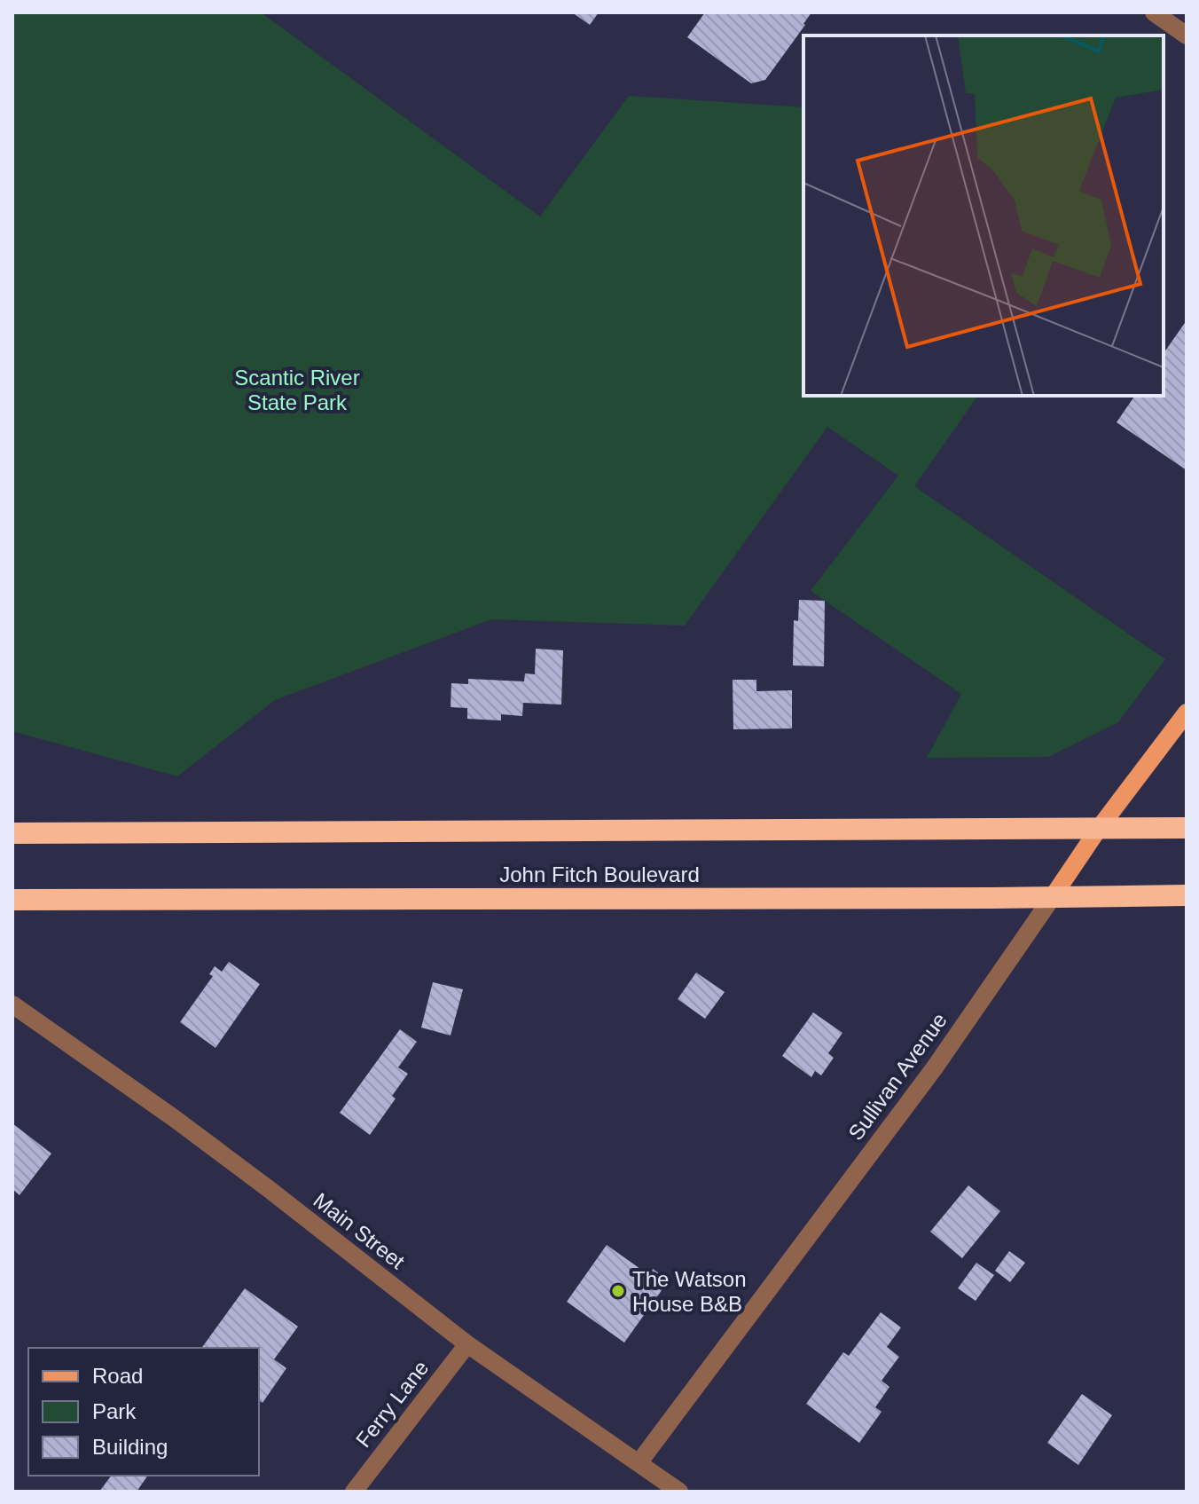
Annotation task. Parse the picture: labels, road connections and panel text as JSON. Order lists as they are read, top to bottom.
{
  "streets": {
    "highway": ["John Fitch Boulevard"],
    "main road": ["Sullivan Avenue"],
    "street": ["Main Street", "Ferry Lane"]
  },
  "crossings": [
    ["John Fitch Boulevard", "Sullivan Avenue"],
    ["Sullivan Avenue", "Main Street"],
    ["Main Street", "Ferry Lane"]
  ],
  "parks": ["Scantic River State Park"],
  "places": ["The Watson House B&B"],
  "legend": ["Road", "Park", "Building"]
}
